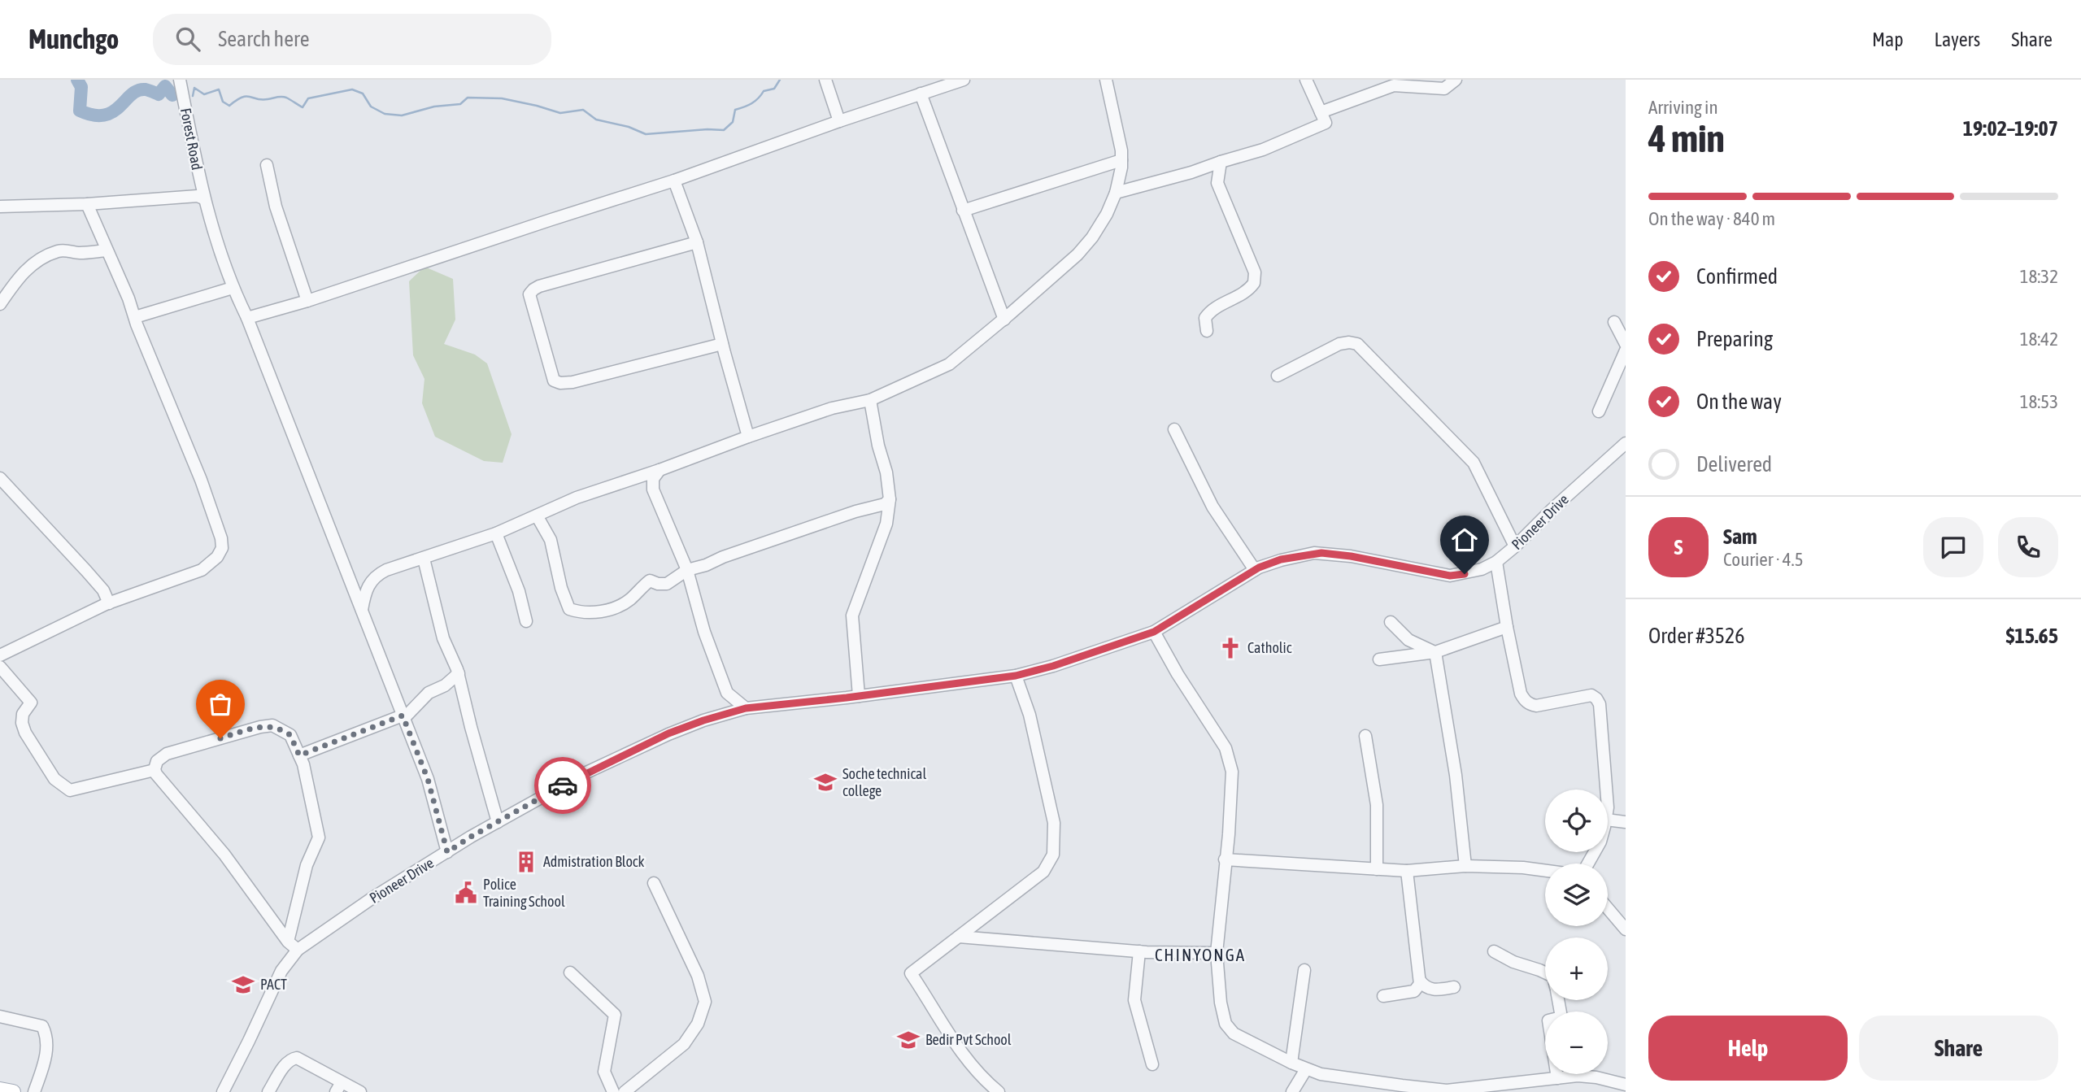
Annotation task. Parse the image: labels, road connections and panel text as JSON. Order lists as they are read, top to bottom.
{
  "streets": {
    "street": ["Forest Road", "Pioneer Drive"]
  },
  "crossings": [
    ["Forest Road", "Pioneer Drive"]
  ],
  "districts": ["CHINYONGA"],
  "places": {
    "church": ["Catholic"],
    "school or university": ["Soche technical college", "PACT", "Bedir Pvt School"],
    "building": ["Admistration Block"],
    "public building": ["Police Training School"]
  },
  "page": {
    "header": "Munchgo",
    "search": "Search here",
    "nav": ["Map", "Layers", "Share"],
    "heading": ["4 min", "Arriving in", "19:02–19:07"],
    "panel": [
      "Sam",
      "Courier · 4.5",
      "Order #3526",
      "$15.65"
    ],
    "bar": "On the way · 840 m",
    "list": [
      ["Confirmed", "18:32"],
      ["Preparing", "18:42"],
      ["On the way", "18:53"],
      "Delivered"
    ],
    "round": "S",
    "map_buttons": ["+", "−"],
    "buttons": ["Help", "Share"]
  }
}
